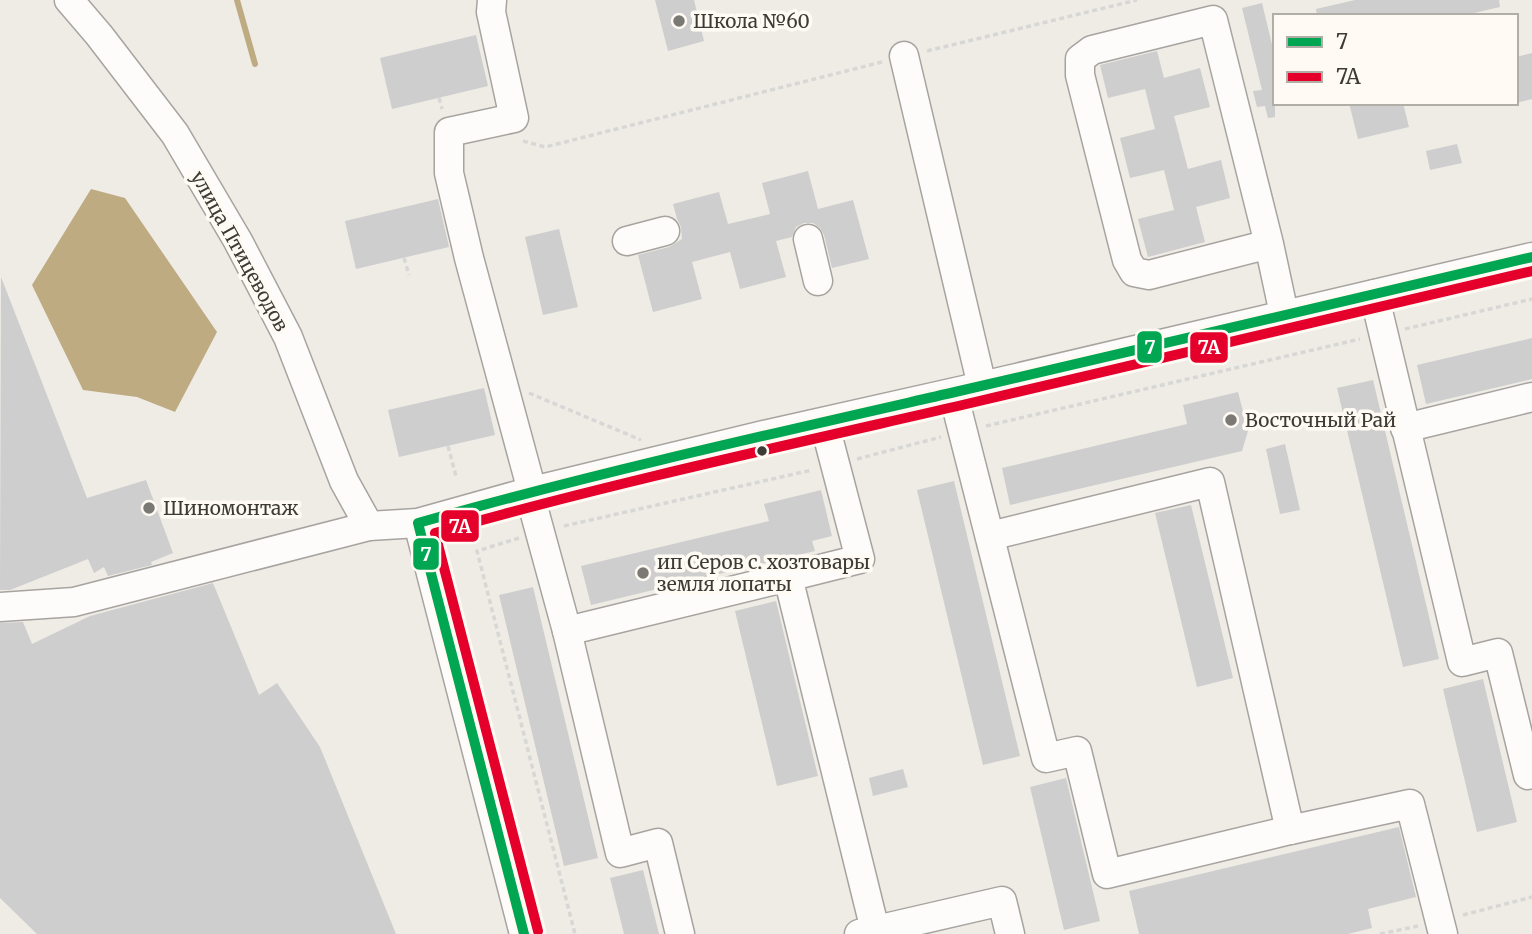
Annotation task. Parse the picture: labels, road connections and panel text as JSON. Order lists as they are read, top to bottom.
{
  "streets": {
    "street": ["улица Птицеводов"]
  },
  "places": [
    "Школа №60",
    "Восточный Рай",
    "Шиномонтаж",
    "ип Серов с. хозтовары земля лопаты"
  ],
  "lines": ["transit line 7", "transit line 7А"],
  "legend": ["7", "7А"]
}
